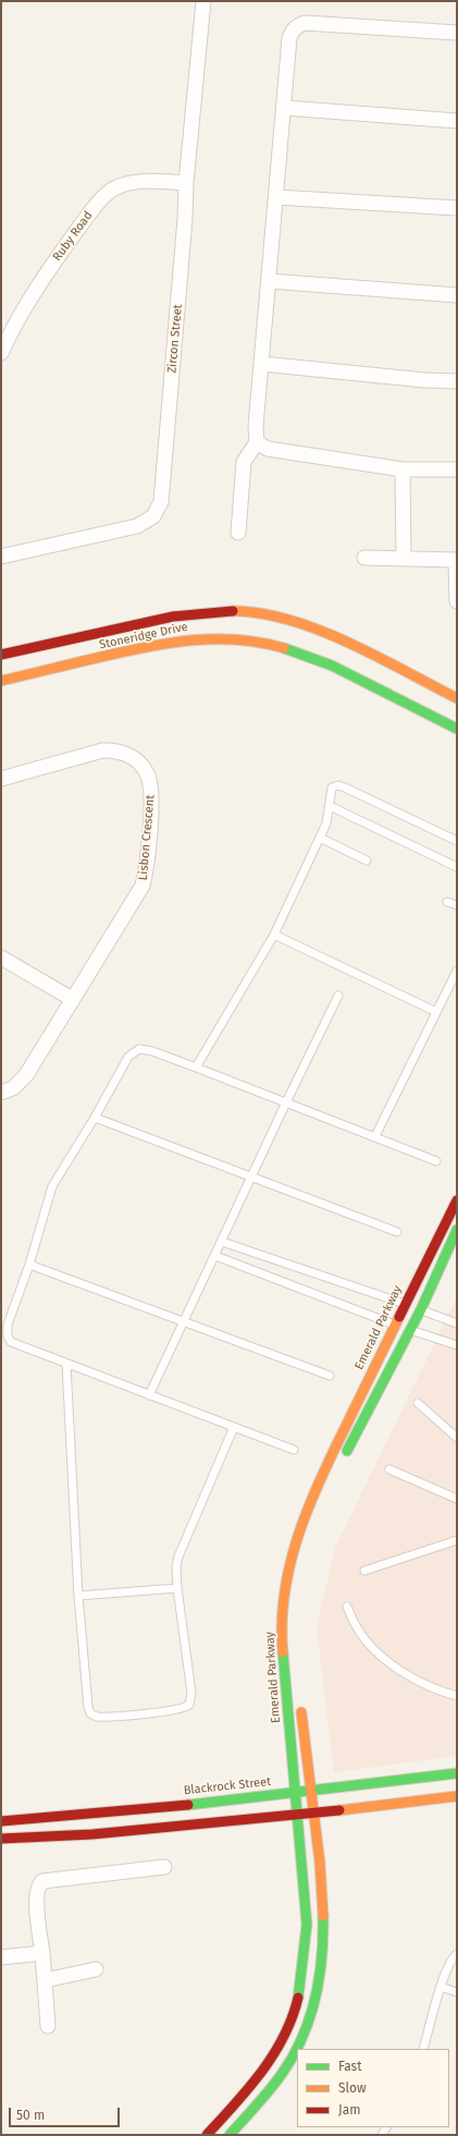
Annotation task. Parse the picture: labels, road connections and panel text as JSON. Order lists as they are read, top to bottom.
{
  "streets": {
    "street": [
      "Ruby Road",
      "Zircon Street",
      "Stoneridge Drive",
      "Lisbon Crescent",
      "Emerald Parkway",
      "Blackrock Street"
    ]
  },
  "crossings": [
    ["Ruby Road", "Zircon Street"],
    ["Emerald Parkway", "Blackrock Street"]
  ],
  "legend": ["Fast", "Slow", "Jam"],
  "scale_bar": "50 m"
}
